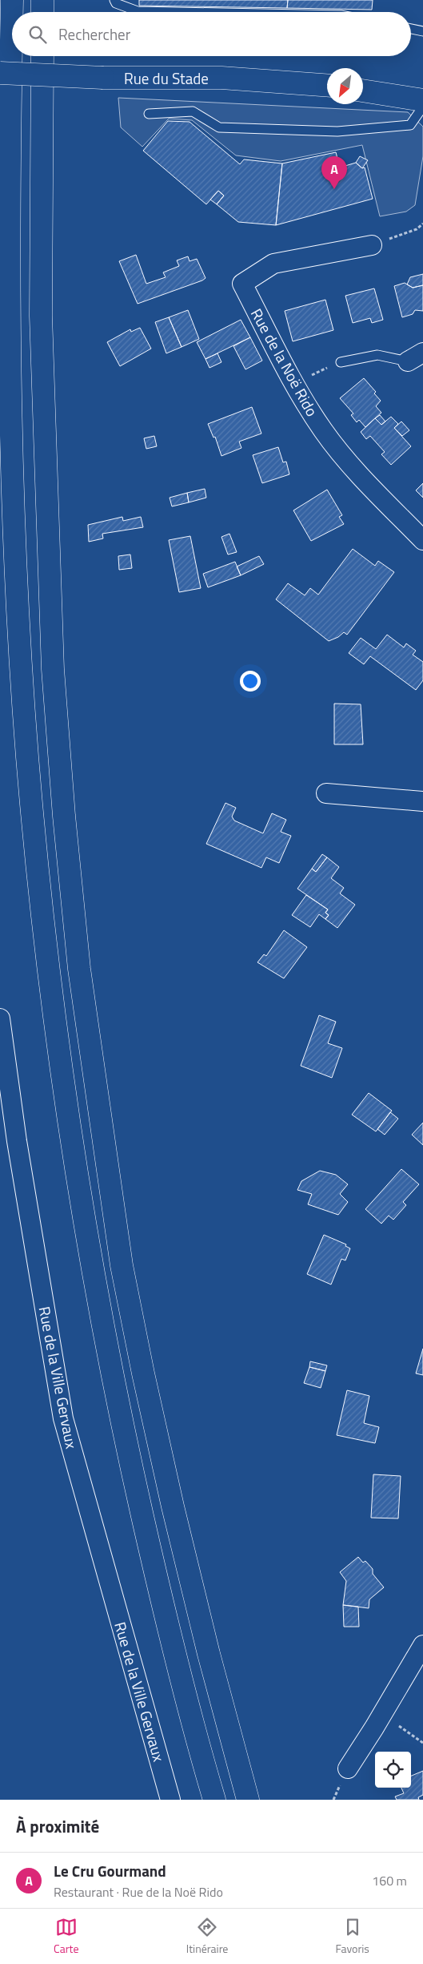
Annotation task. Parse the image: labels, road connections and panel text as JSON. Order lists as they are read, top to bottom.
{
  "streets": {
    "main road": ["Rue du Stade"],
    "street": ["Rue de la Noë Rido", "Rue de la Ville Gervaux"]
  },
  "north": "bottom left",
  "page": {
    "search": "Rechercher",
    "pins": "A",
    "heading": "À proximité",
    "list": [
      {
        "mark": "A",
        "name": "Le Cru Gourmand",
        "note": "Restaurant · Rue de la Noë Rido",
        "value": "160 m"
      }
    ],
    "nav": ["Carte", "Itinéraire", "Favoris"]
  }
}
